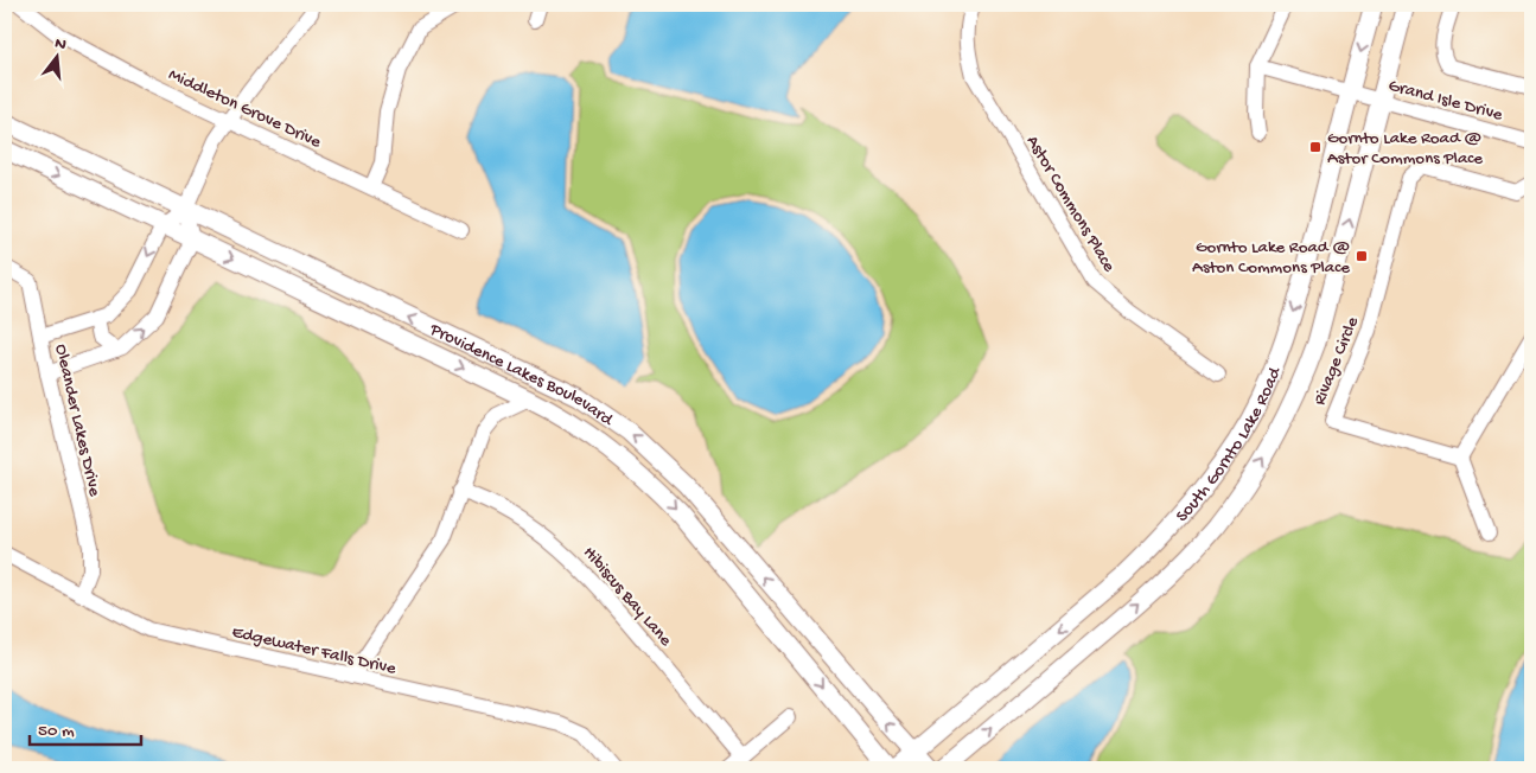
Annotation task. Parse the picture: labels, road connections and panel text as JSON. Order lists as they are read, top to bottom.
{
  "streets": {
    "street": [
      "Grand Isle Drive",
      "Middleton Grove Drive",
      "Astor Commons Place",
      "Rivage Circle",
      "Providence Lakes Boulevard",
      "Oleander Lakes Drive",
      "South Gornto Lake Road",
      "Hibiscus Bay Lane",
      "Edgewater Falls Drive"
    ]
  },
  "crossings": [
    ["Grand Isle Drive", "South Gornto Lake Road"],
    ["Providence Lakes Boulevard", "South Gornto Lake Road"],
    ["Oleander Lakes Drive", "Edgewater Falls Drive"]
  ],
  "places": {
    "transit": ["Gornto Lake Road @ Astor Commons Place", "Gornto Lake Road @ Aston Commons Place"]
  },
  "scale_bar": "50 m",
  "north": "top"
}
